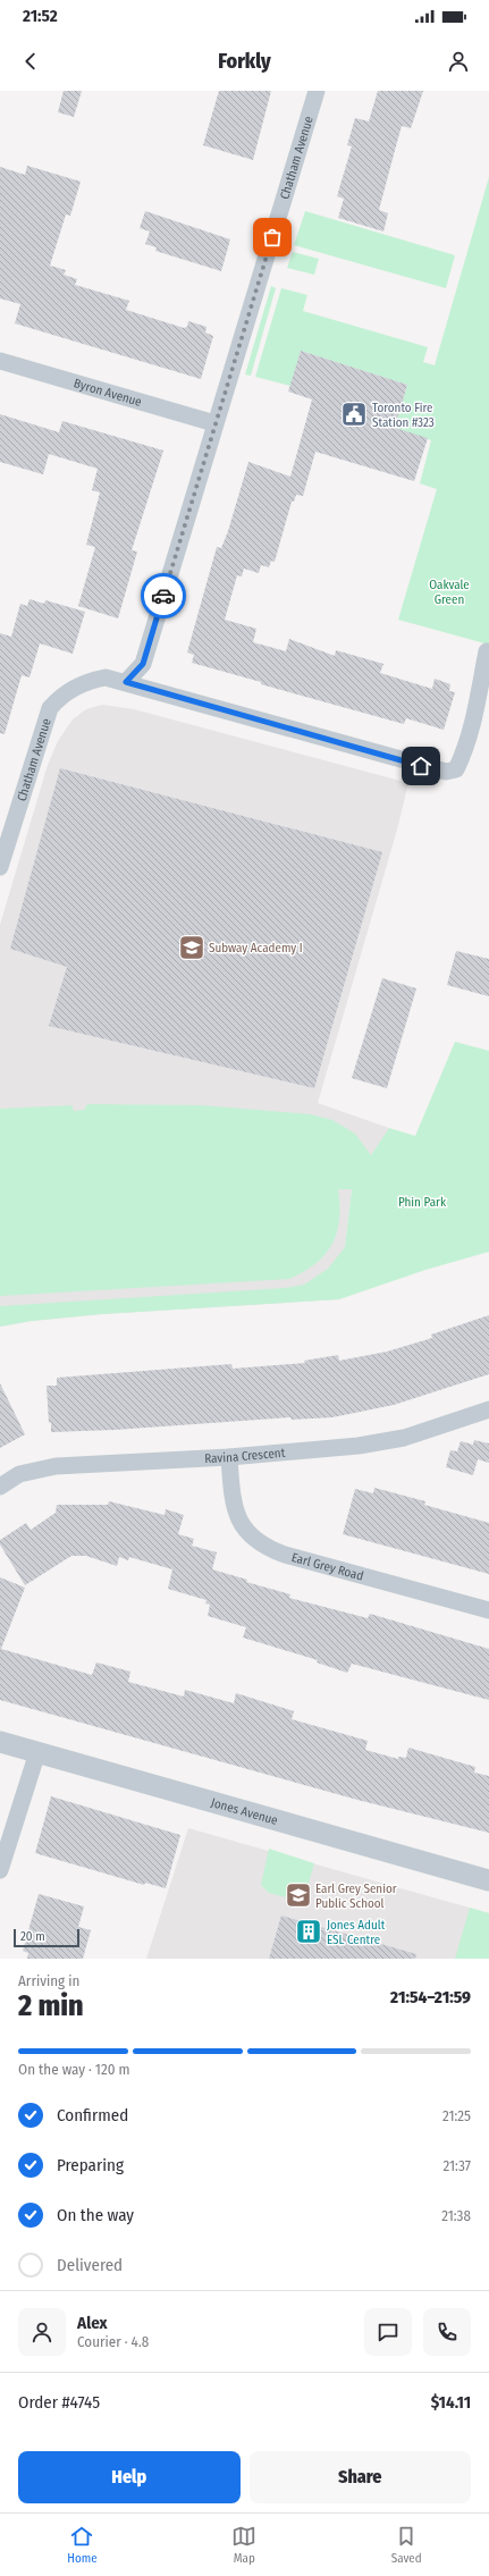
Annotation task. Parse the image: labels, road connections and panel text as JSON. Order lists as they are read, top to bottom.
{
  "streets": {
    "street": [
      "Chatham Avenue",
      "Byron Avenue",
      "Ravina Crescent",
      "Earl Grey Road",
      "Jones Avenue"
    ]
  },
  "crossings": [
    ["Chatham Avenue", "Byron Avenue"],
    ["Ravina Crescent", "Earl Grey Road"]
  ],
  "parks": ["Oakvale Green", "Phin Park"],
  "places": {
    "public building": ["Toronto Fire Station #323"],
    "school or university": ["Subway Academy I", "Earl Grey Senior Public School"],
    "building": ["Jones Adult ESL Centre"]
  },
  "scale_bar": "20 m",
  "page": {
    "status": "21:52",
    "header": "Forkly",
    "scale": "20 m",
    "heading": ["2 min", "Arriving in", "21:54–21:59"],
    "panel": [
      "Alex",
      "Courier · 4.8",
      "Order #4745",
      "$14.11"
    ],
    "bar": "On the way · 120 m",
    "list": [
      ["Confirmed", "21:25"],
      ["Preparing", "21:37"],
      ["On the way", "21:38"],
      "Delivered"
    ],
    "buttons": ["Help", "Share"],
    "tabs": ["Home", "Map", "Saved"]
  }
}
